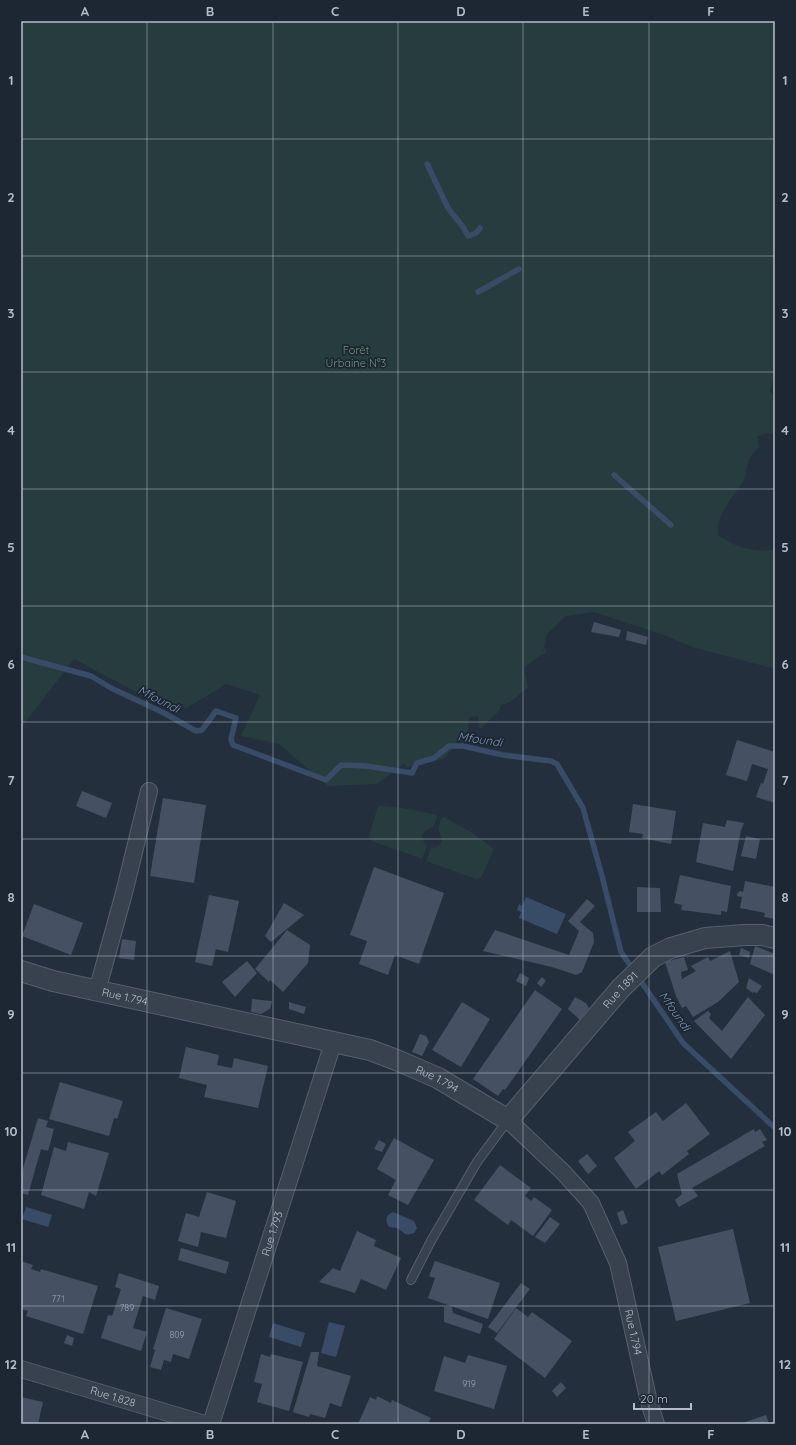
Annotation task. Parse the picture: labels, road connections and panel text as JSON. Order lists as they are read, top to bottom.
{
  "streets": {
    "street": [
      "Rue 1.891",
      "Rue 1.794",
      "Rue 1.793",
      "Rue 1.828"
    ]
  },
  "crossings": [
    ["Rue 1.891", "Rue 1.794"],
    ["Rue 1.794", "Rue 1.793"]
  ],
  "water": ["Mfoundi"],
  "parks": ["Forêt Urbaine N°3"],
  "house_numbers": [
    "771",
    "789",
    "809",
    "919"
  ],
  "scale_bar": "20 m",
  "grid": {
    "columns": [
      "A",
      "B",
      "C",
      "D",
      "E",
      "F"
    ],
    "rows": [
      "1",
      "2",
      "3",
      "4",
      "5",
      "6",
      "7",
      "8",
      "9",
      "10",
      "11",
      "12"
    ]
  }
}
